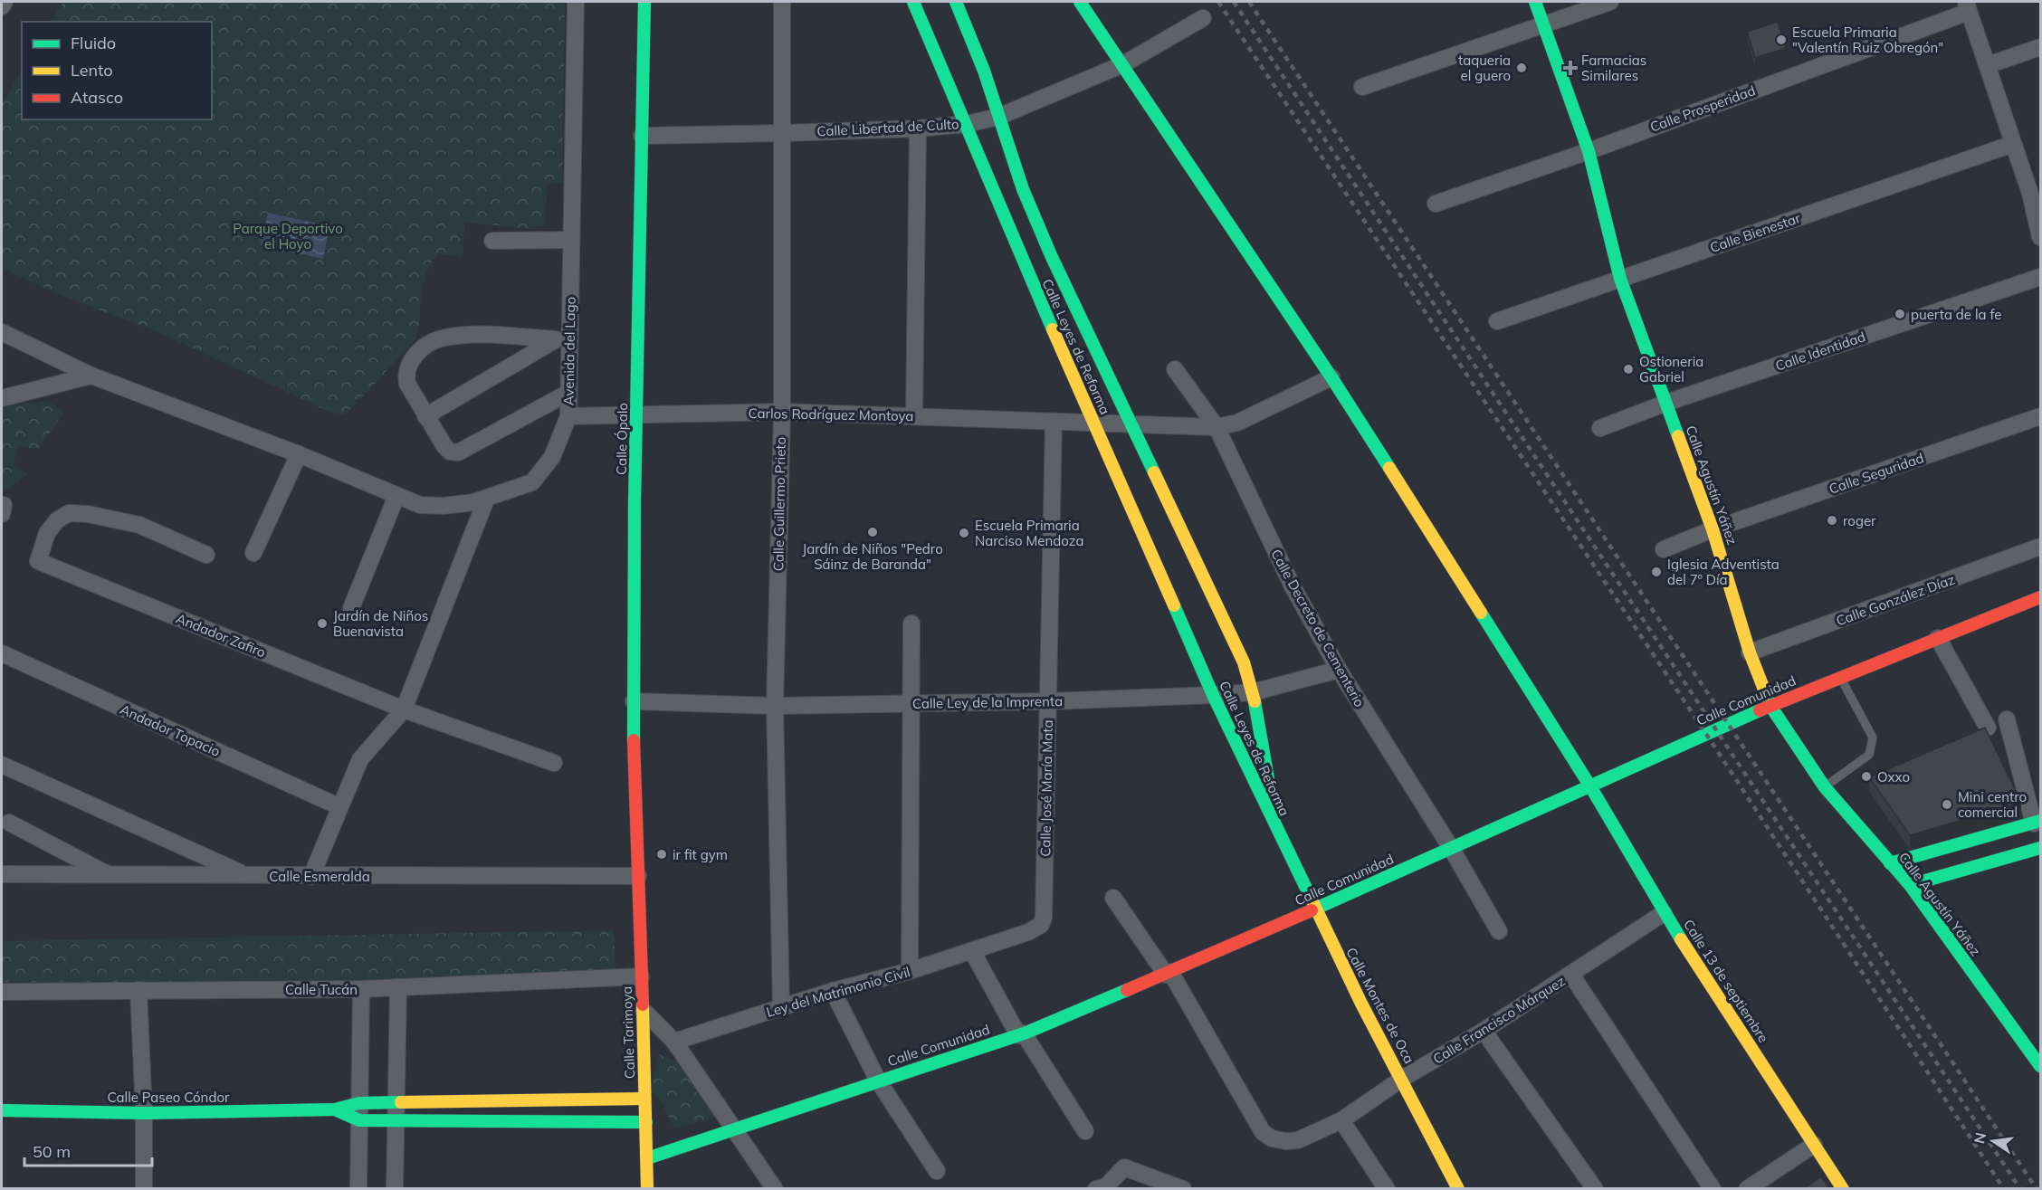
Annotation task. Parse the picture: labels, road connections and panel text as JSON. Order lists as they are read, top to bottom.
{
  "streets": {
    "street": [
      "Calle Prosperidad",
      "Calle Libertad de Culto",
      "Calle Bienestar",
      "Calle Leyes de Reforma",
      "Avenida del Lago",
      "Calle Identidad",
      "Carlos Rodríguez Montoya",
      "Calle Ópalo",
      "Calle Seguridad",
      "Calle Agustín Yáñez",
      "Calle Guillermo Prieto",
      "Calle González Díaz",
      "Calle Decreto de Cementerio",
      "Andador Zafiro",
      "Calle Comunidad",
      "Calle Ley de la Imprenta",
      "Andador Topacio",
      "Calle José María Mata",
      "Calle Esmeralda",
      "Calle 13 de septiembre",
      "Calle Tucán",
      "Ley del Matrimonio Civil",
      "Calle Montes de Oca",
      "Calle Francisco Márquez",
      "Calle Tarimoya",
      "Calle Paseo Cóndor"
    ]
  },
  "crossings": [
    ["Calle Prosperidad", "Calle Agustín Yáñez"],
    ["Calle Libertad de Culto", "Calle Leyes de Reforma"],
    ["Calle Libertad de Culto", "Calle Ópalo"],
    ["Calle Libertad de Culto", "Calle Guillermo Prieto"],
    ["Calle Libertad de Culto", "Calle 13 de septiembre"],
    ["Calle Bienestar", "Calle Agustín Yáñez"],
    ["Calle Leyes de Reforma", "Carlos Rodríguez Montoya"],
    ["Calle Leyes de Reforma", "Calle Ley de la Imprenta"],
    ["Calle Leyes de Reforma", "Calle Montes de Oca"],
    ["Avenida del Lago", "Carlos Rodríguez Montoya"],
    ["Calle Identidad", "Calle Agustín Yáñez"],
    ["Carlos Rodríguez Montoya", "Calle Ópalo"],
    ["Carlos Rodríguez Montoya", "Calle Guillermo Prieto"],
    ["Carlos Rodríguez Montoya", "Calle Decreto de Cementerio"],
    ["Carlos Rodríguez Montoya", "Calle José María Mata"],
    ["Carlos Rodríguez Montoya", "Calle 13 de septiembre"],
    ["Calle Ópalo", "Calle Ley de la Imprenta"],
    ["Calle Ópalo", "Calle Esmeralda"],
    ["Calle Ópalo", "Calle Tarimoya"],
    ["Calle Seguridad", "Calle Agustín Yáñez"],
    ["Calle Agustín Yáñez", "Calle González Díaz"],
    ["Calle Agustín Yáñez", "Calle Comunidad"],
    ["Calle Guillermo Prieto", "Calle Ley de la Imprenta"],
    ["Calle Guillermo Prieto", "Ley del Matrimonio Civil"],
    ["Calle Decreto de Cementerio", "Calle Comunidad"],
    ["Calle Decreto de Cementerio", "Calle Ley de la Imprenta"],
    ["Calle Comunidad", "Calle 13 de septiembre"],
    ["Calle Comunidad", "Calle Montes de Oca"],
    ["Calle Comunidad", "Calle Francisco Márquez"],
    ["Calle Comunidad", "Calle Tarimoya"],
    ["Calle Ley de la Imprenta", "Calle José María Mata"],
    ["Calle José María Mata", "Ley del Matrimonio Civil"],
    ["Calle Esmeralda", "Calle Tarimoya"],
    ["Calle 13 de septiembre", "Calle Francisco Márquez"],
    ["Calle Tucán", "Calle Tarimoya"],
    ["Calle Montes de Oca", "Calle Francisco Márquez"],
    ["Calle Tarimoya", "Calle Paseo Cóndor"]
  ],
  "parks": ["Parque Deportivo el Hoyo"],
  "places": {
    "other": [
      "Escuela Primaria \"Valentín Ruiz Obregón\"",
      "taqueria el guero",
      "puerta de la fe",
      "Ostioneria Gabriel",
      "roger",
      "Jardín de Niños \"Pedro Sáinz de Baranda\"",
      "Escuela Primaria Narciso Mendoza",
      "Iglesia Adventista del 7º Día",
      "Jardín de Niños Buenavista",
      "Oxxo",
      "Mini centro comercial",
      "ir fit gym"
    ],
    "health": ["Farmacias Similares"]
  },
  "legend": ["Fluido", "Lento", "Atasco"],
  "scale_bar": "50 m",
  "north": "left"
}
